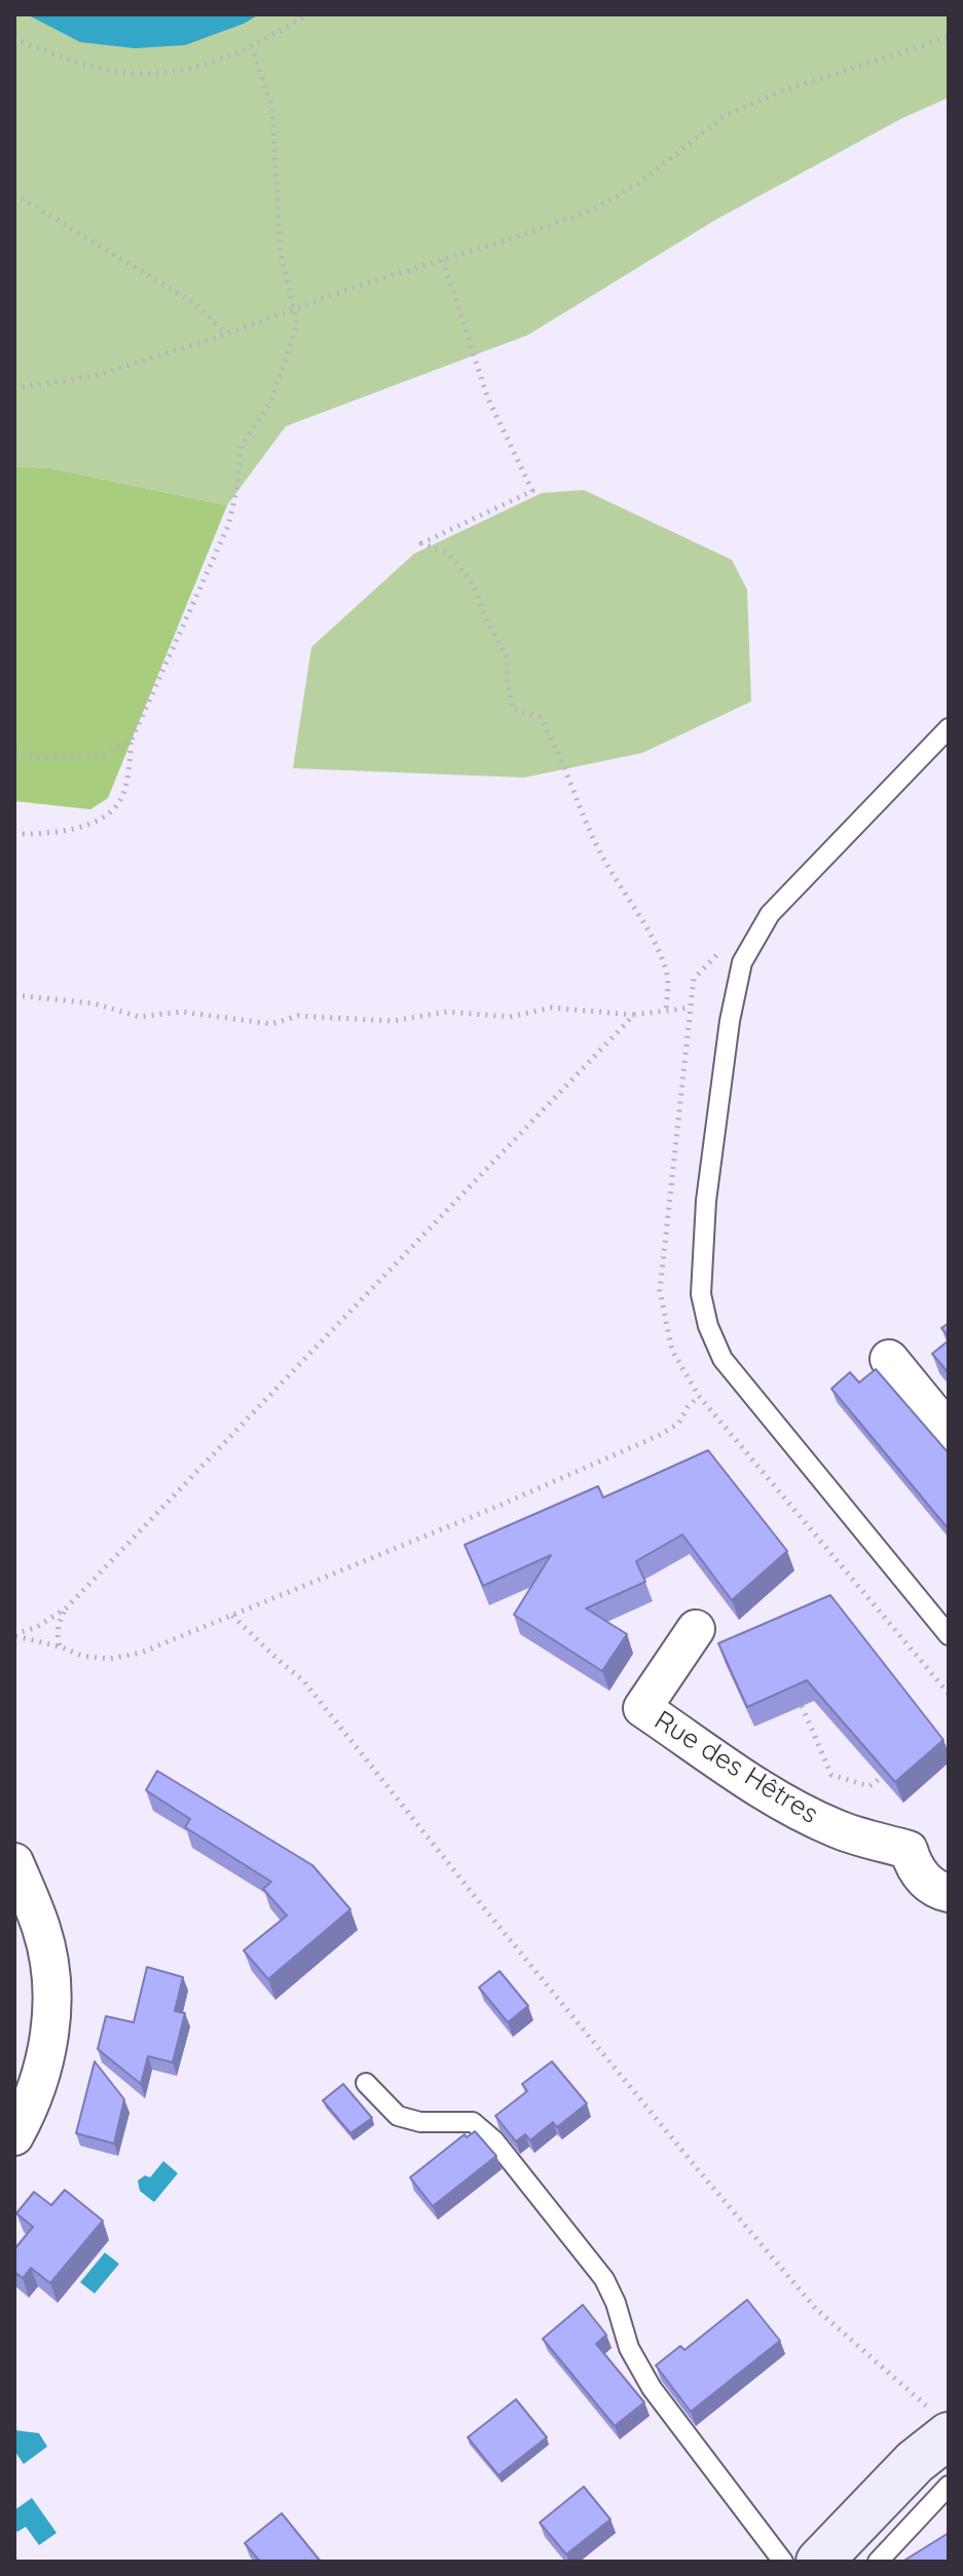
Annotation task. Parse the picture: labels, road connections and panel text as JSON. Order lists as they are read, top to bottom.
{
  "streets": {
    "street": ["Rue des Hêtres"]
  }
}
